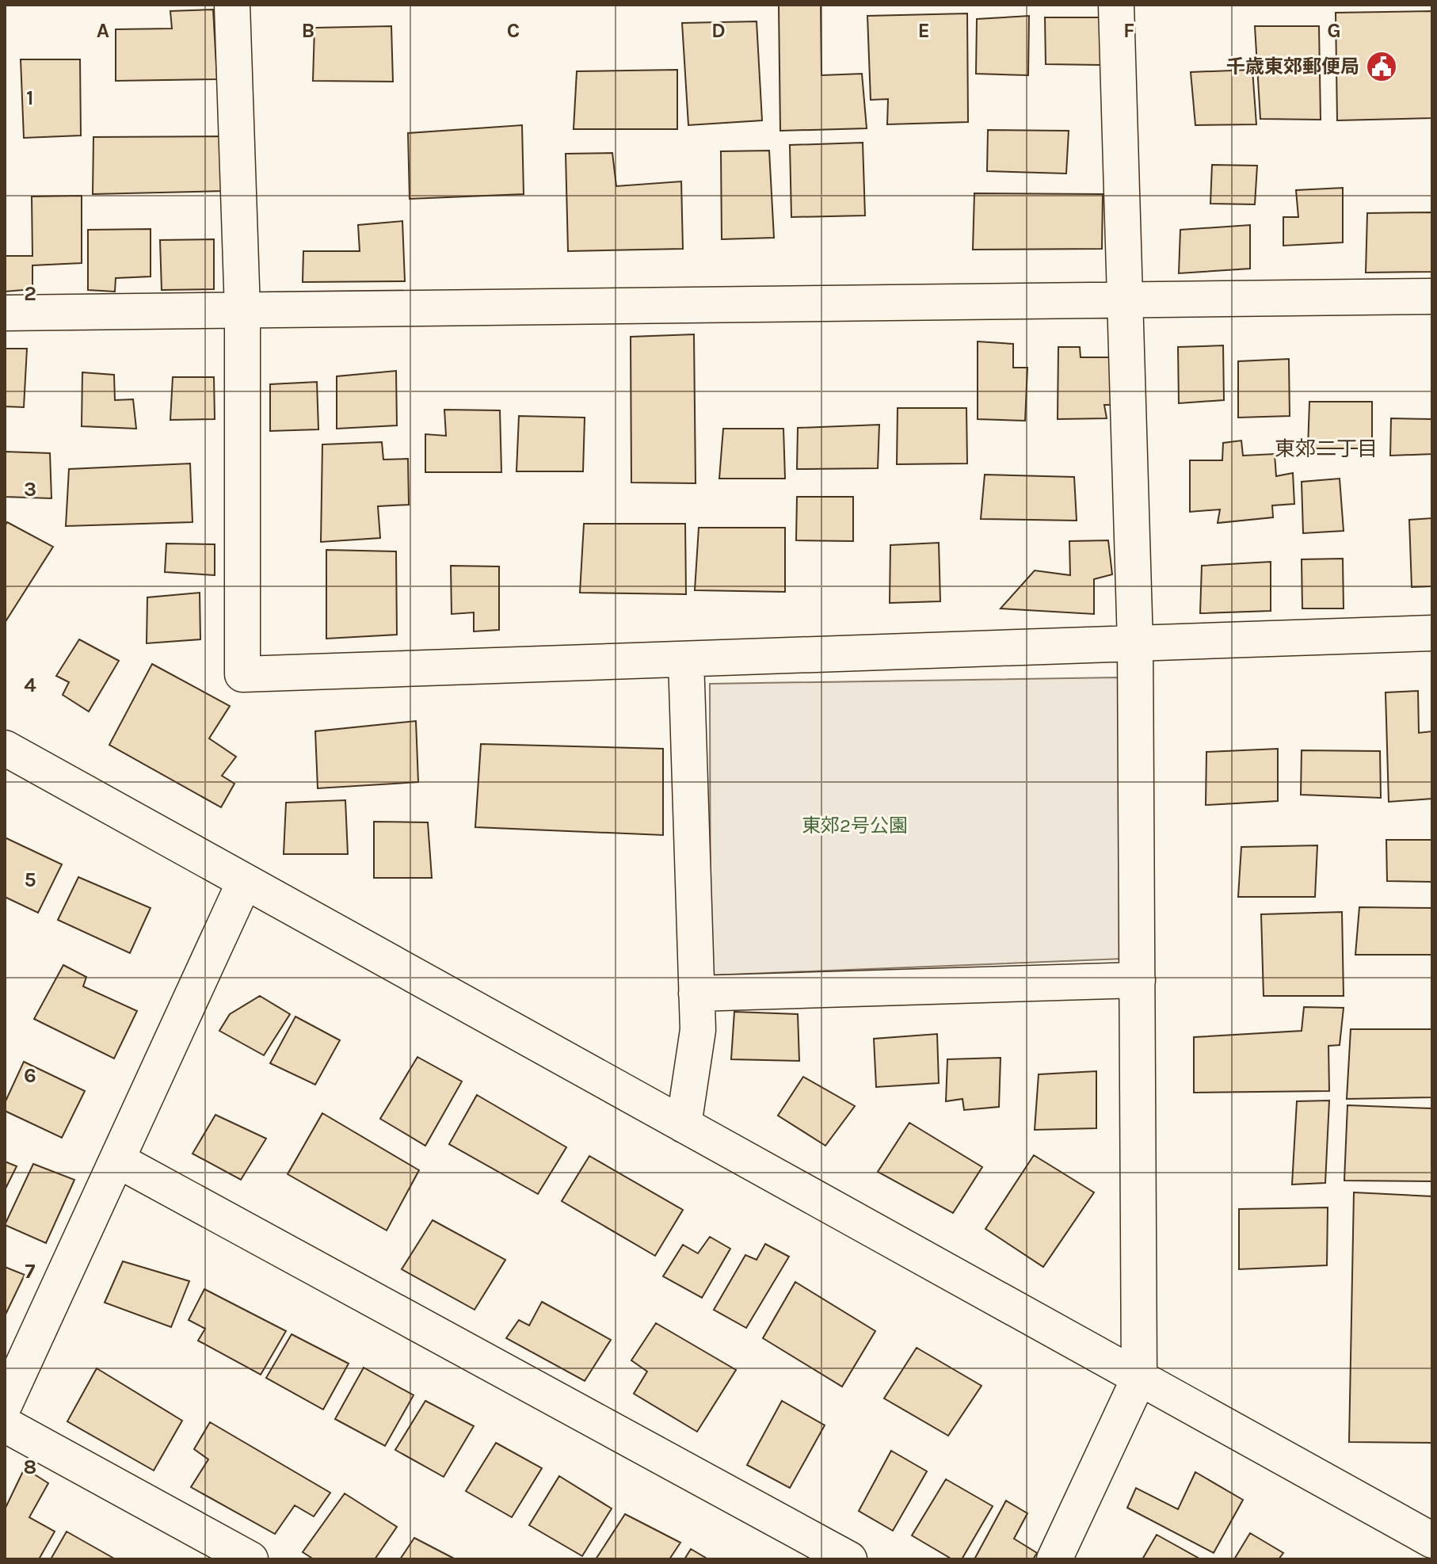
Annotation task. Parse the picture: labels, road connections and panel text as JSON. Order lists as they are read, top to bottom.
{
  "districts": ["東郊二丁目"],
  "parks": ["東郊2号公園"],
  "places": {
    "public building": ["千歳東郊郵便局"]
  },
  "grid": {
    "columns": [
      "A",
      "B",
      "C",
      "D",
      "E",
      "F",
      "G"
    ],
    "rows": [
      "1",
      "2",
      "3",
      "4",
      "5",
      "6",
      "7",
      "8"
    ]
  }
}
